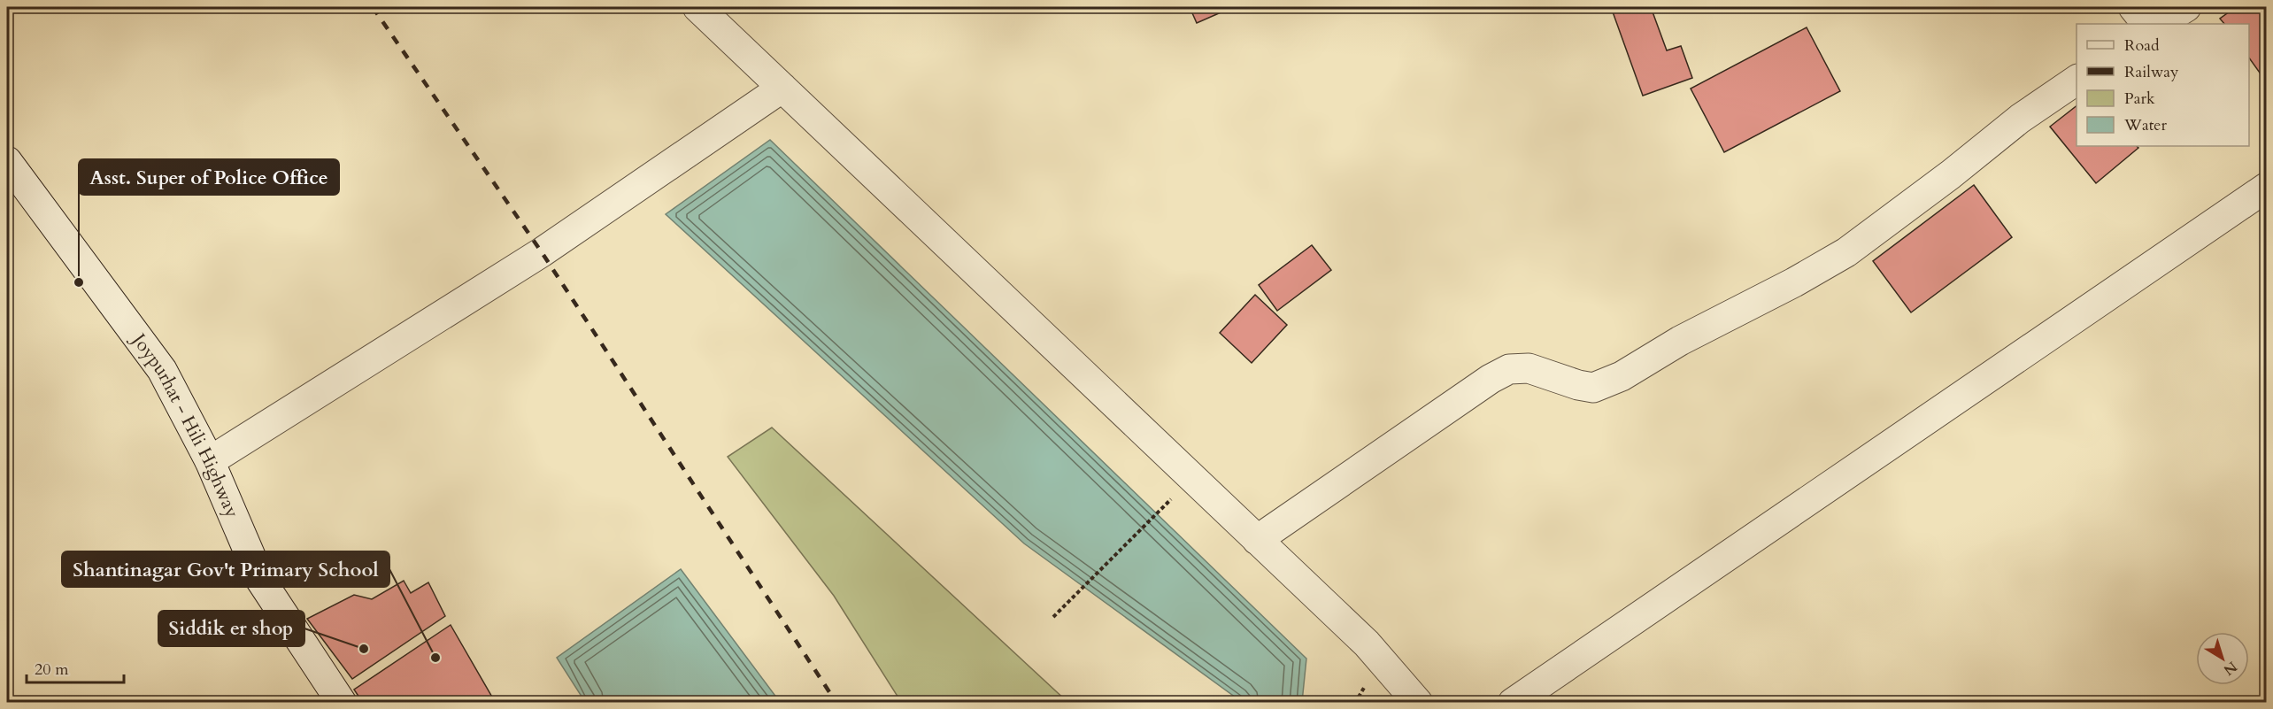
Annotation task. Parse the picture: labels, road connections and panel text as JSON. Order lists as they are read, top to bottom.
{
  "streets": {
    "street": ["Joypurhat - Hili Highway"]
  },
  "places": ["Asst. Super of Police Office", "Siddik er shop", "Shantinagar Gov't Primary School"],
  "legend": [
    "Road",
    "Railway",
    "Park",
    "Water"
  ],
  "scale_bar": "20 m",
  "north": "bottom right"
}
